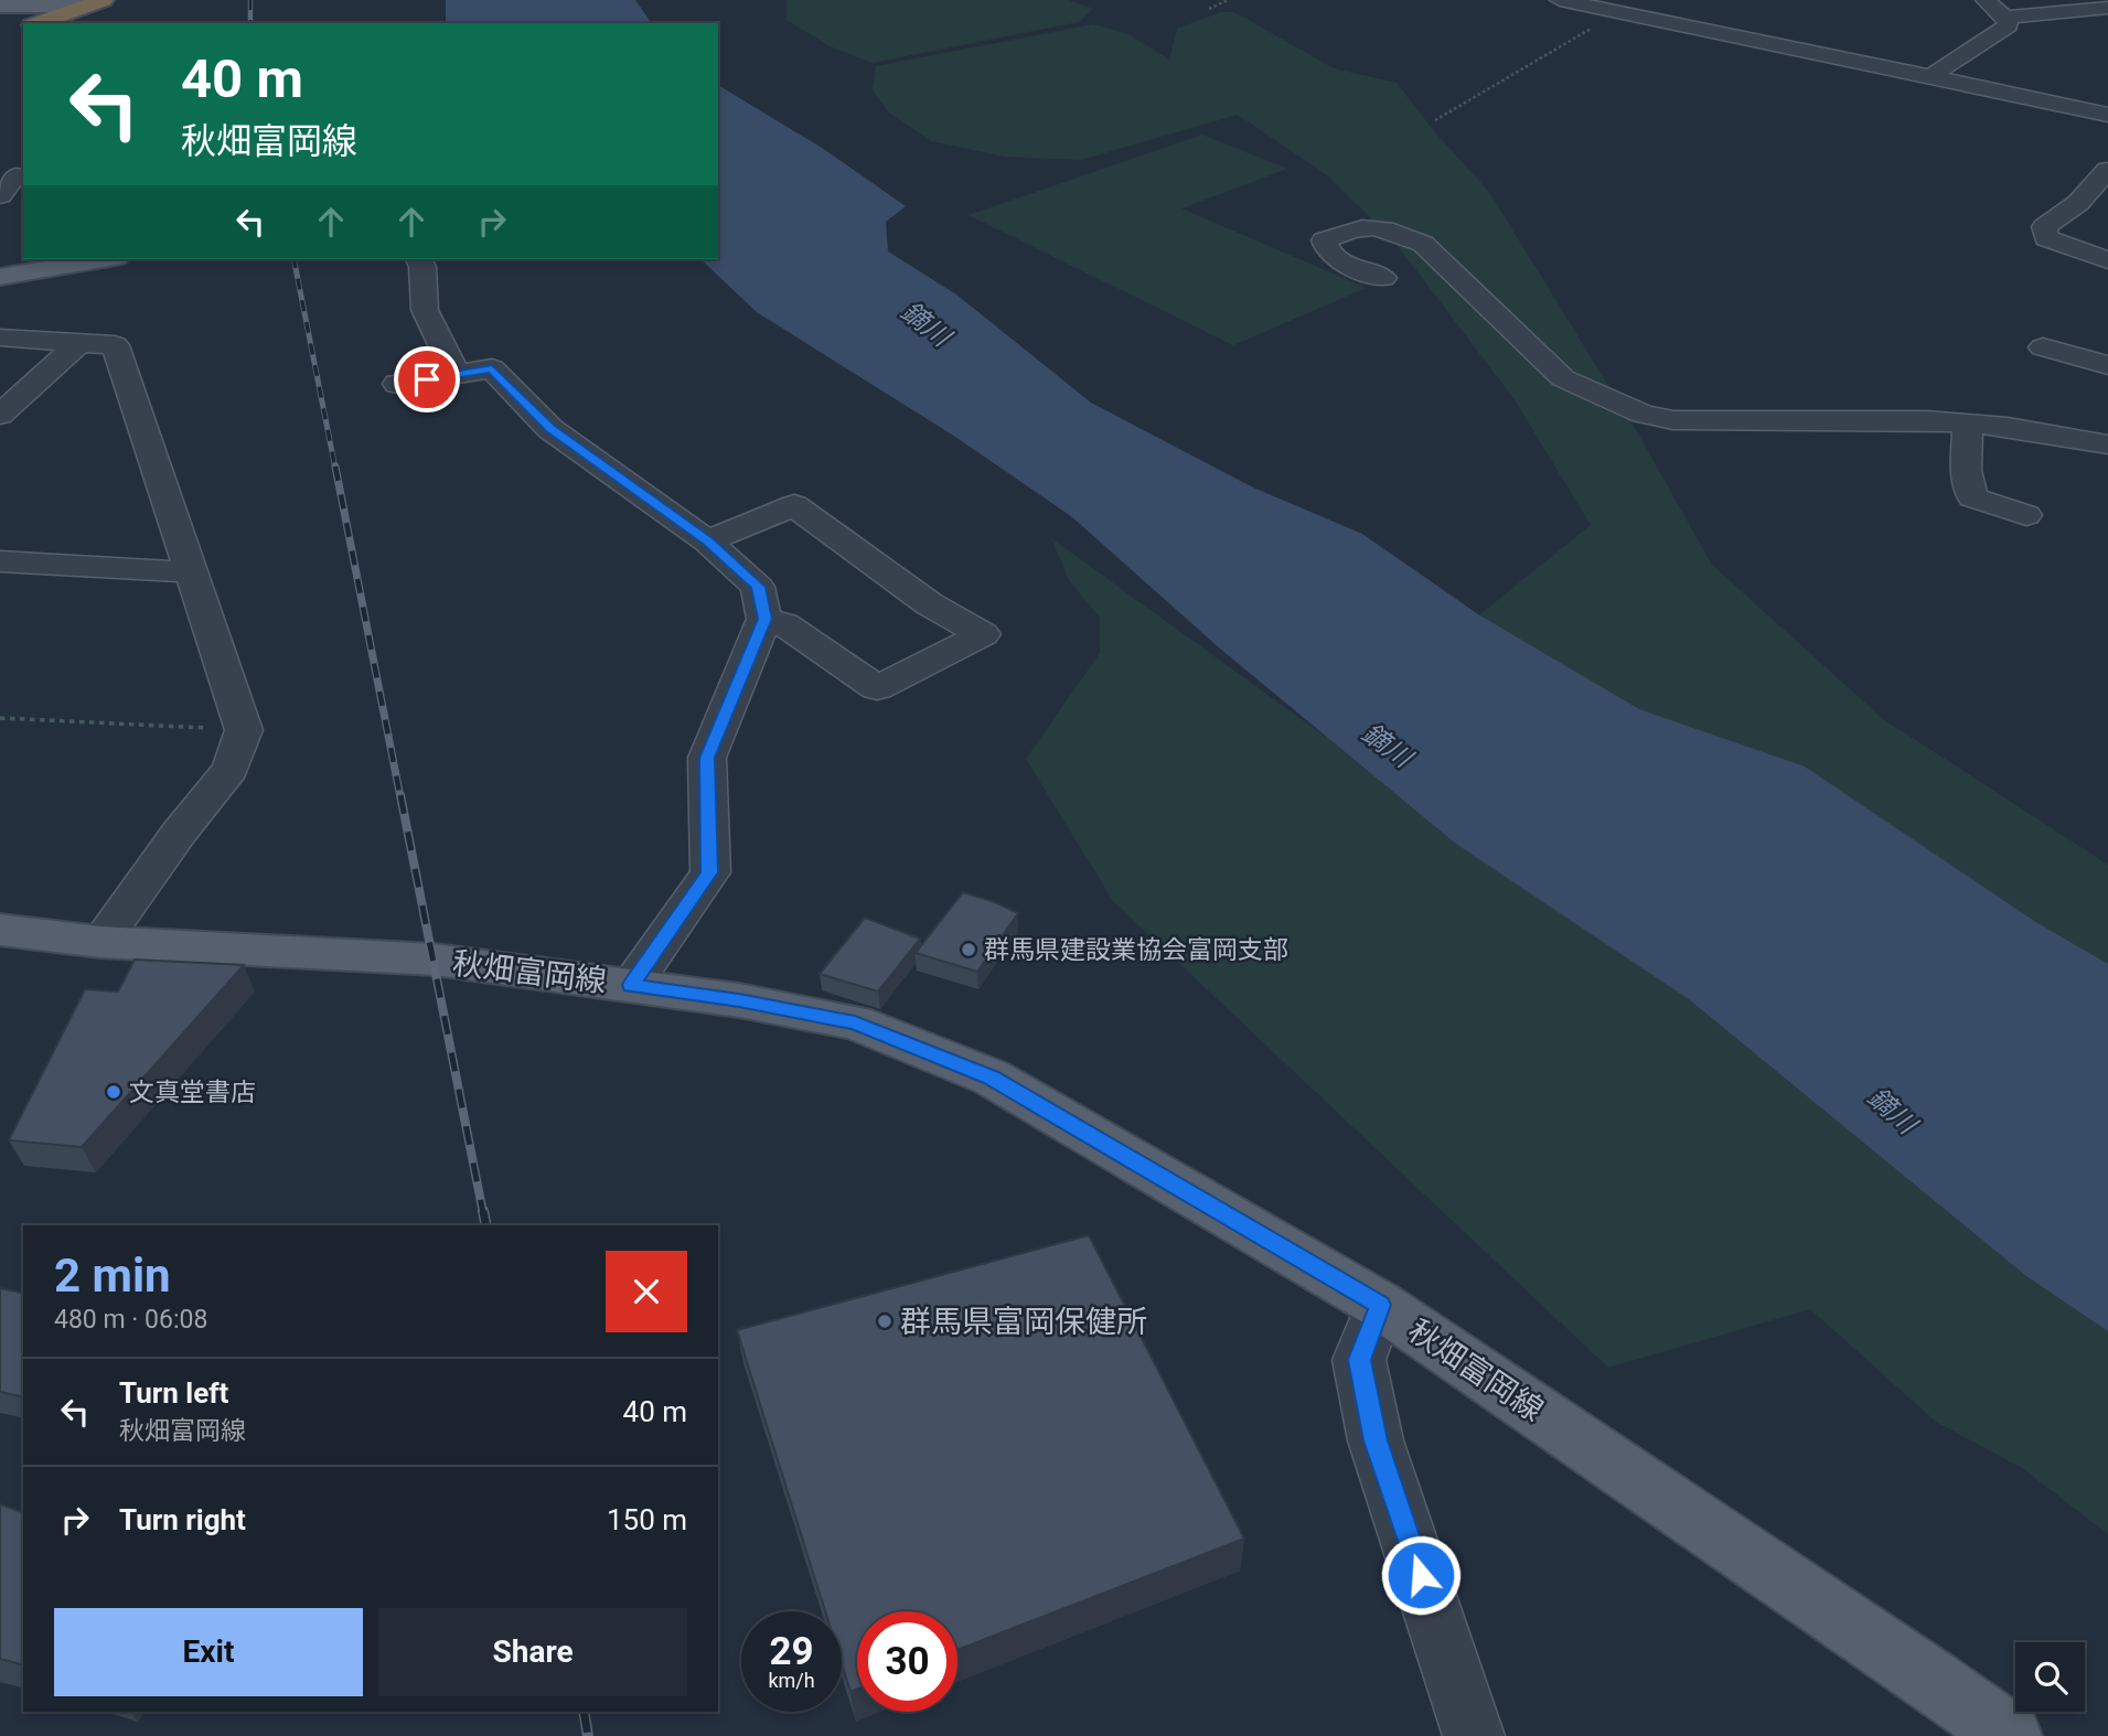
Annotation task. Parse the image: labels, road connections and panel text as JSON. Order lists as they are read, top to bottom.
{
  "streets": {
    "main road": ["秋畑富岡線"]
  },
  "water": ["鏑川"],
  "places": ["群馬県建設業協会富岡支部", "文真堂書店", "群馬県富岡保健所"],
  "page": {
    "turn": ["40 m", "秋畑富岡線"],
    "heading": ["2 min", "480 m · 06:08"],
    "list": [
      {
        "name": "Turn left",
        "note": "秋畑富岡線",
        "value": "40 m"
      },
      {
        "name": "Turn right",
        "value": "150 m"
      }
    ],
    "buttons": ["Exit", "Share"],
    "speed": "29 km/h",
    "limit": "30"
  }
}
